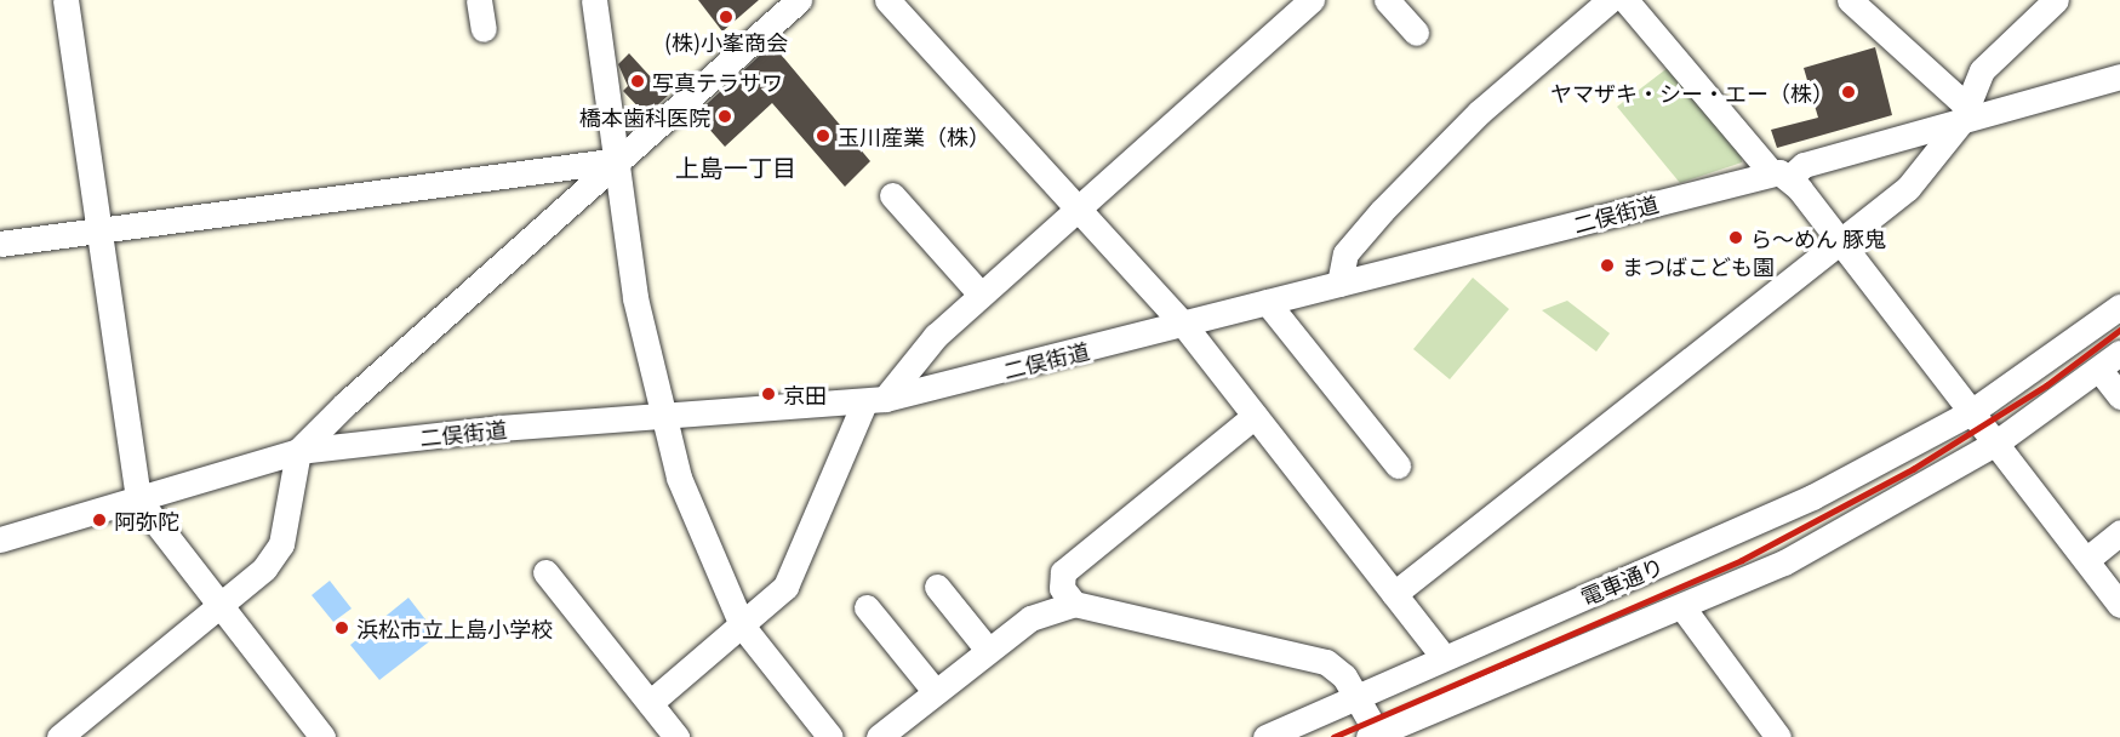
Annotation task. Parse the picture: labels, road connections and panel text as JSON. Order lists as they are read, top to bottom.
{
  "streets": {
    "street": ["二俣街道", "電車通り"]
  },
  "districts": ["上島一丁目"],
  "places": [
    "(株)小峯商会",
    "写真テラサワ",
    "ヤマザキ・シー・エー（株）",
    "橋本歯科医院",
    "玉川産業（株）",
    "ら～めん 豚鬼",
    "まつばこども園",
    "京田",
    "阿弥陀",
    "浜松市立上島小学校"
  ]
}
